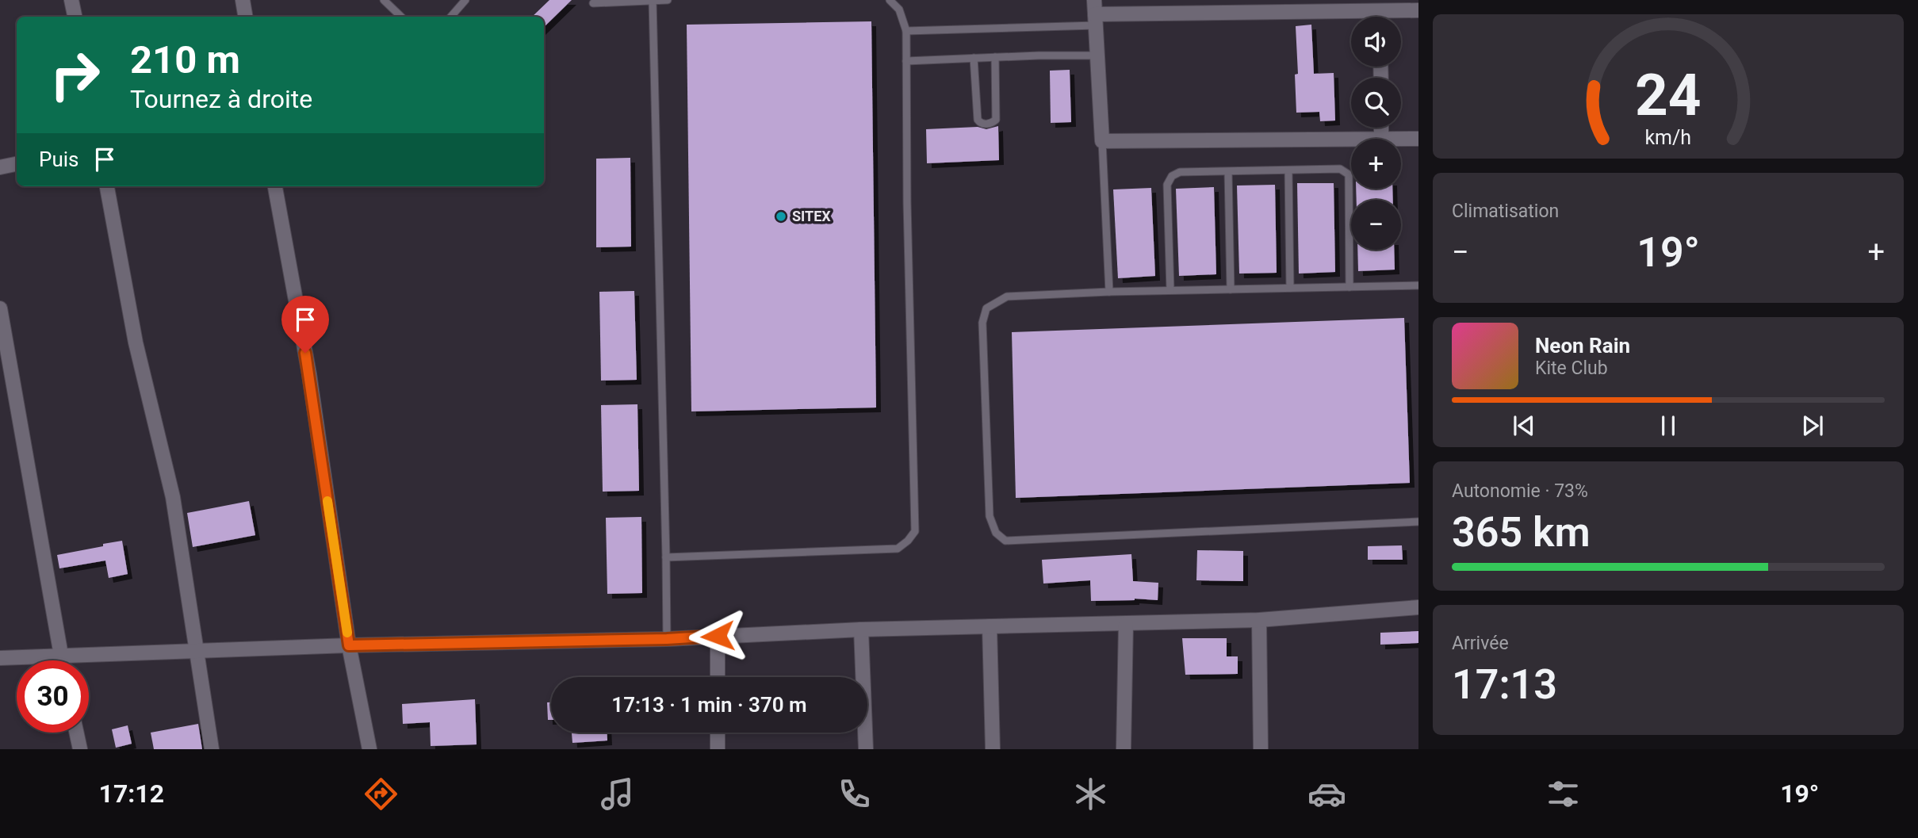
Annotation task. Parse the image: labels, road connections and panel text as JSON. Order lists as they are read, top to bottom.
{
  "places": ["SITEX"],
  "page": {
    "map_buttons": ["+", "−"],
    "turn": ["210 m", "Tournez à droite"],
    "then": "Puis",
    "tile": [
      "Climatisation",
      ["Autonomie · 73%", "365 km"],
      ["Arrivée", "17:13"]
    ],
    "heat": ["−", "19°", "+"],
    "song": ["Neon Rain", "Kite Club"],
    "limit": "30",
    "trip": "17:13 · 1 min · 370 m",
    "tabs": ["17:12", "19°"],
    "gauge": ["24", "km/h"]
  }
}
